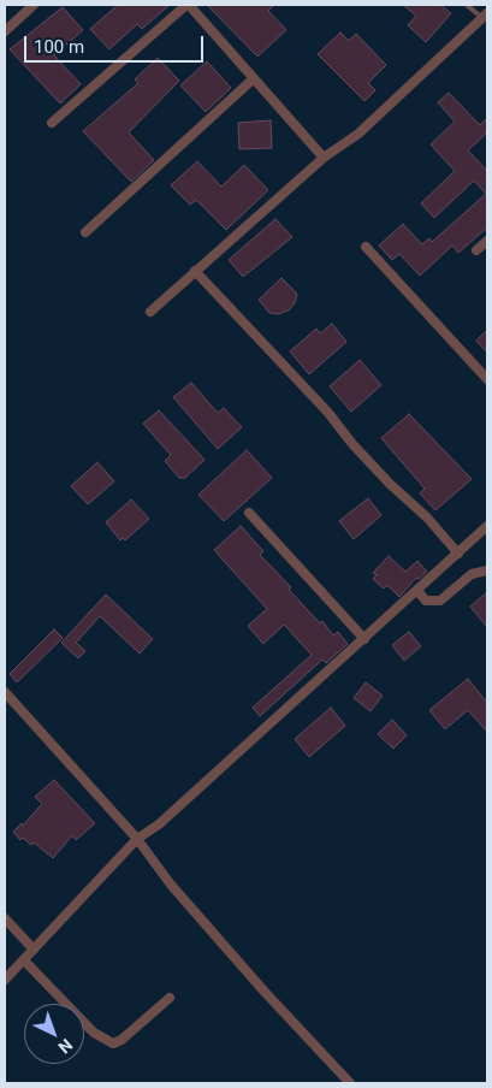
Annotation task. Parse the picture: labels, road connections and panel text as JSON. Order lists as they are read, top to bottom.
{
  "scale_bar": "100 m",
  "north": "bottom right"
}
